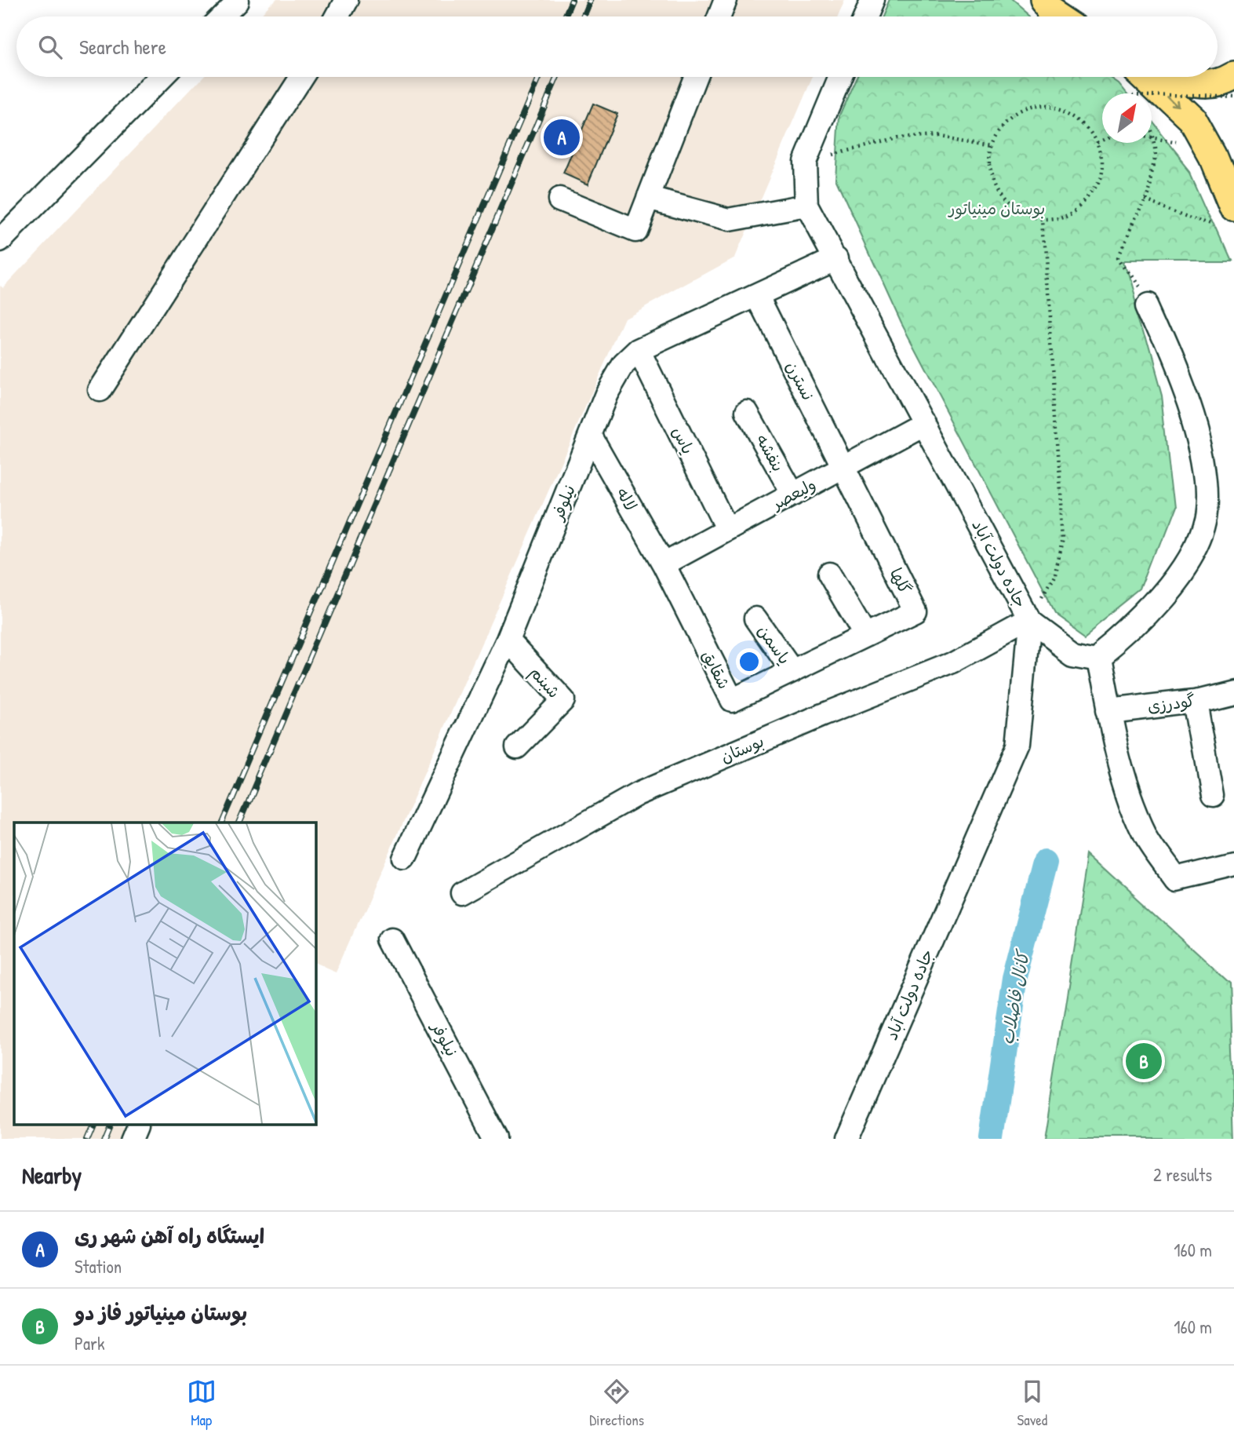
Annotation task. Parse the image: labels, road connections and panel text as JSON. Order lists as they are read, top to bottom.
{
  "streets": {
    "street": [
      "نسترن",
      "یاس",
      "بنفشه",
      "ولیعصر",
      "لاله",
      "نیلوفر",
      "جاده دولت آباد",
      "گلها",
      "یاسمن",
      "شقایق",
      "شبنم",
      "گودرزی",
      "بوستان"
    ]
  },
  "crossings": [
    ["نسترن", "ولیعصر"],
    ["نسترن", "نیلوفر"],
    ["نسترن", "گلها"],
    ["یاس", "ولیعصر"],
    ["یاس", "نیلوفر"],
    ["بنفشه", "ولیعصر"],
    ["ولیعصر", "لاله"],
    ["ولیعصر", "جاده دولت آباد"],
    ["ولیعصر", "گلها"],
    ["ولیعصر", "شقایق"],
    ["لاله", "نیلوفر"],
    ["لاله", "شقایق"],
    ["نیلوفر", "جاده دولت آباد"],
    ["نیلوفر", "شبنم"],
    ["جاده دولت آباد", "بوستان"],
    ["گلها", "شقایق"],
    ["یاسمن", "شقایق"]
  ],
  "water": ["کانال فاضلاب"],
  "parks": ["بوستان مینیاتور"],
  "north": "top right",
  "page": {
    "search": "Search here",
    "pins": ["A", "B"],
    "heading": ["Nearby", "2 results"],
    "list": [
      {
        "mark": "A",
        "name": "ایستگاه راه آهن شهر ری",
        "note": "Station",
        "value": "160 m"
      },
      {
        "mark": "B",
        "name": "بوستان مینیاتور فاز دو",
        "note": "Park",
        "value": "160 m"
      }
    ],
    "nav": ["Map", "Directions", "Saved"]
  }
}
